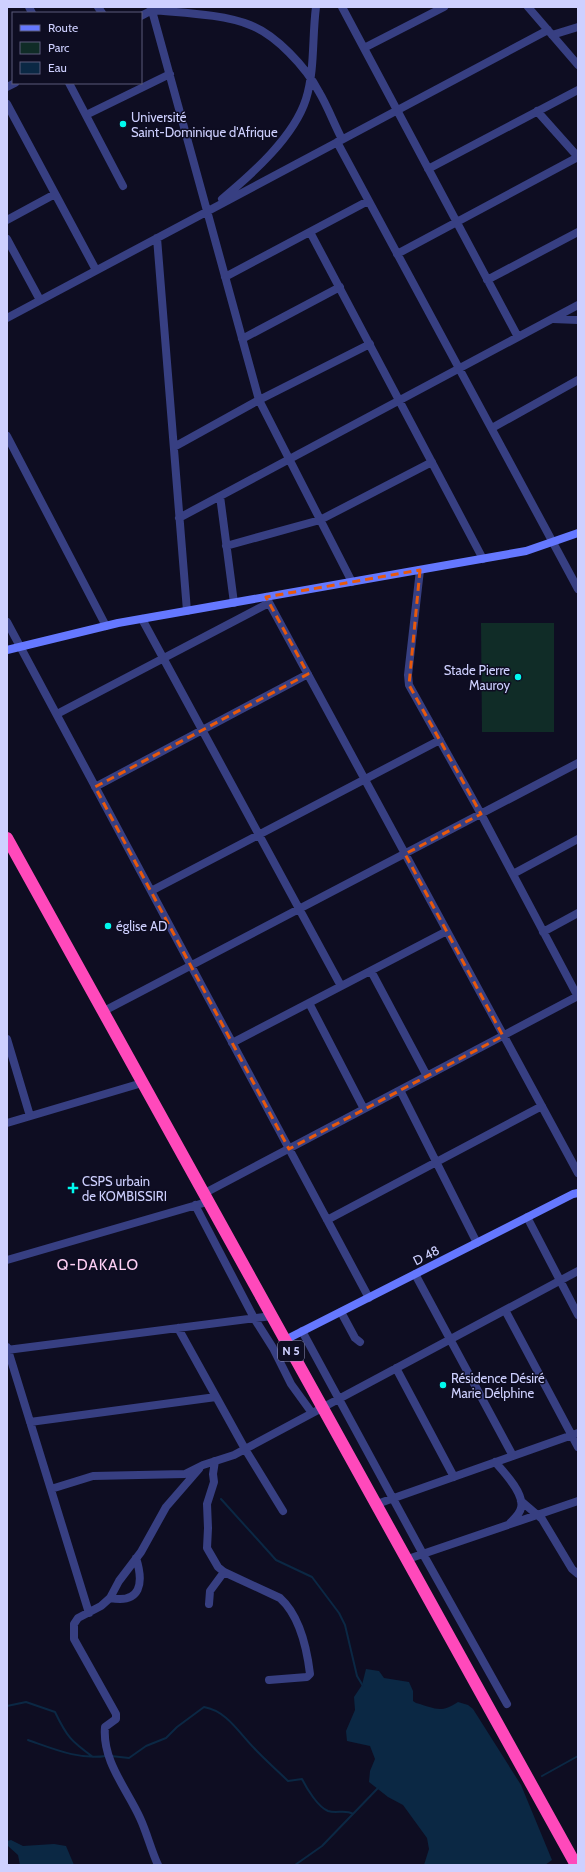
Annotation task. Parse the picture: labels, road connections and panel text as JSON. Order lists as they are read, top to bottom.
{
  "streets": {
    "highway": ["N 5"],
    "street": ["D 48"]
  },
  "crossings": [
    ["D 48", "N 5"]
  ],
  "districts": ["Q-DAKALO"],
  "places": {
    "other": [
      "Université Saint-Dominique d'Afrique",
      "Stade Pierre Mauroy",
      "église AD",
      "Résidence Désiré Marie Délphine"
    ],
    "health": ["CSPS urbain de KOMBISSIRI"]
  },
  "legend": ["Route", "Parc", "Eau"]
}
